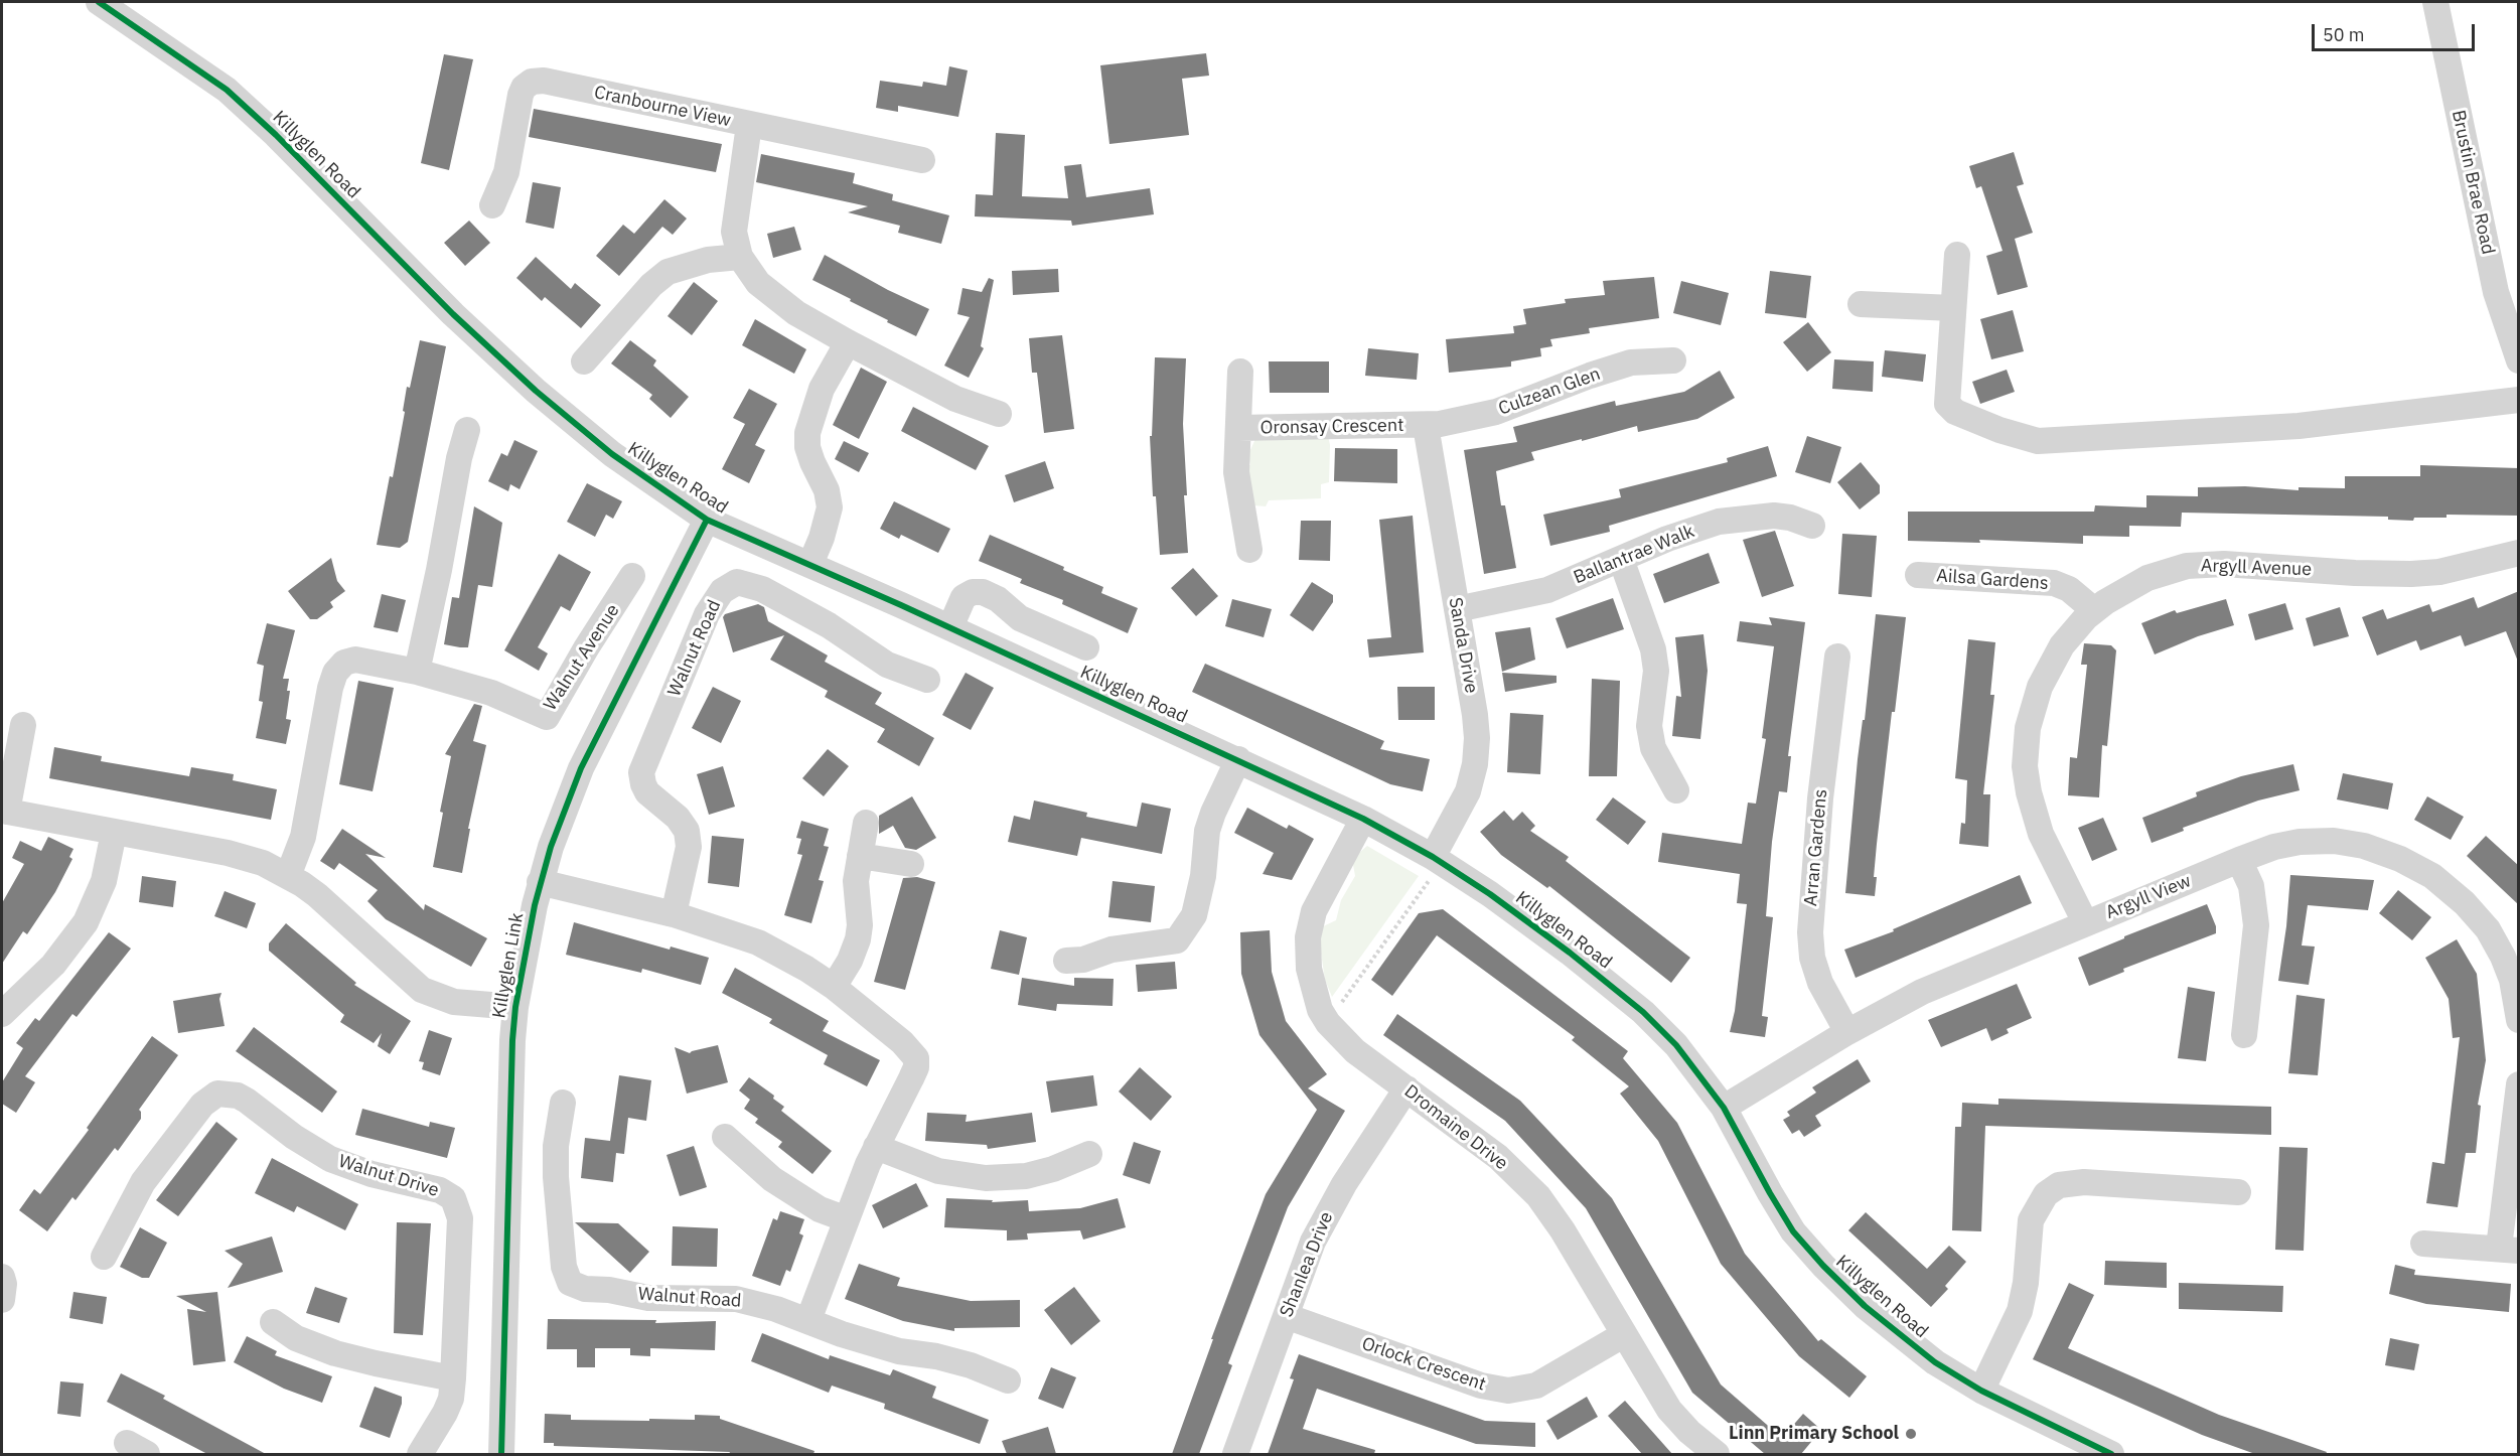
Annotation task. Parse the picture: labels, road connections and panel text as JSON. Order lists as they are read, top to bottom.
{
  "streets": {
    "street": [
      "Cranbourne View",
      "Killyglen Road",
      "Brustin Brae Road",
      "Culzean Glen",
      "Oronsay Crescent",
      "Ballantrae Walk",
      "Argyll Avenue",
      "Ailsa Gardens",
      "Sanda Drive",
      "Walnut Road",
      "Walnut Avenue",
      "Arran Gardens",
      "Argyll View",
      "Killyglen Link",
      "Dromaine Drive",
      "Walnut Drive",
      "Shanlea Drive",
      "Orlock Crescent"
    ]
  },
  "crossings": [
    ["Killyglen Road", "Sanda Drive"],
    ["Killyglen Road", "Argyll View"],
    ["Killyglen Road", "Killyglen Link"],
    ["Killyglen Road", "Dromaine Drive"],
    ["Culzean Glen", "Oronsay Crescent"],
    ["Culzean Glen", "Sanda Drive"],
    ["Oronsay Crescent", "Sanda Drive"],
    ["Ballantrae Walk", "Sanda Drive"],
    ["Argyll Avenue", "Ailsa Gardens"],
    ["Argyll Avenue", "Argyll View"],
    ["Arran Gardens", "Argyll View"],
    ["Dromaine Drive", "Shanlea Drive"],
    ["Dromaine Drive", "Orlock Crescent"],
    ["Shanlea Drive", "Orlock Crescent"]
  ],
  "places": ["Linn Primary School"],
  "scale_bar": "50 m"
}
